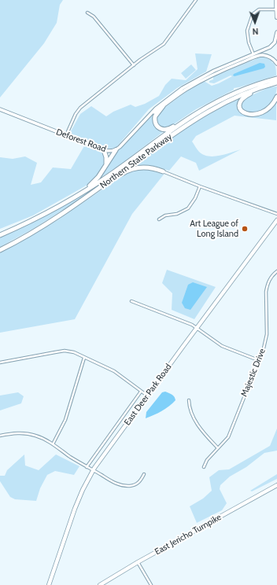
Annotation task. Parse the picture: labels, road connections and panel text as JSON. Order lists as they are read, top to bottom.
{
  "streets": {
    "highway": ["Northern State Parkway"],
    "main road": ["East Deer Park Road", "East Jericho Turnpike"],
    "street": ["Deforest Road", "Majestic Drive"]
  },
  "places": ["Art League of Long Island"],
  "north": "bottom"
}
